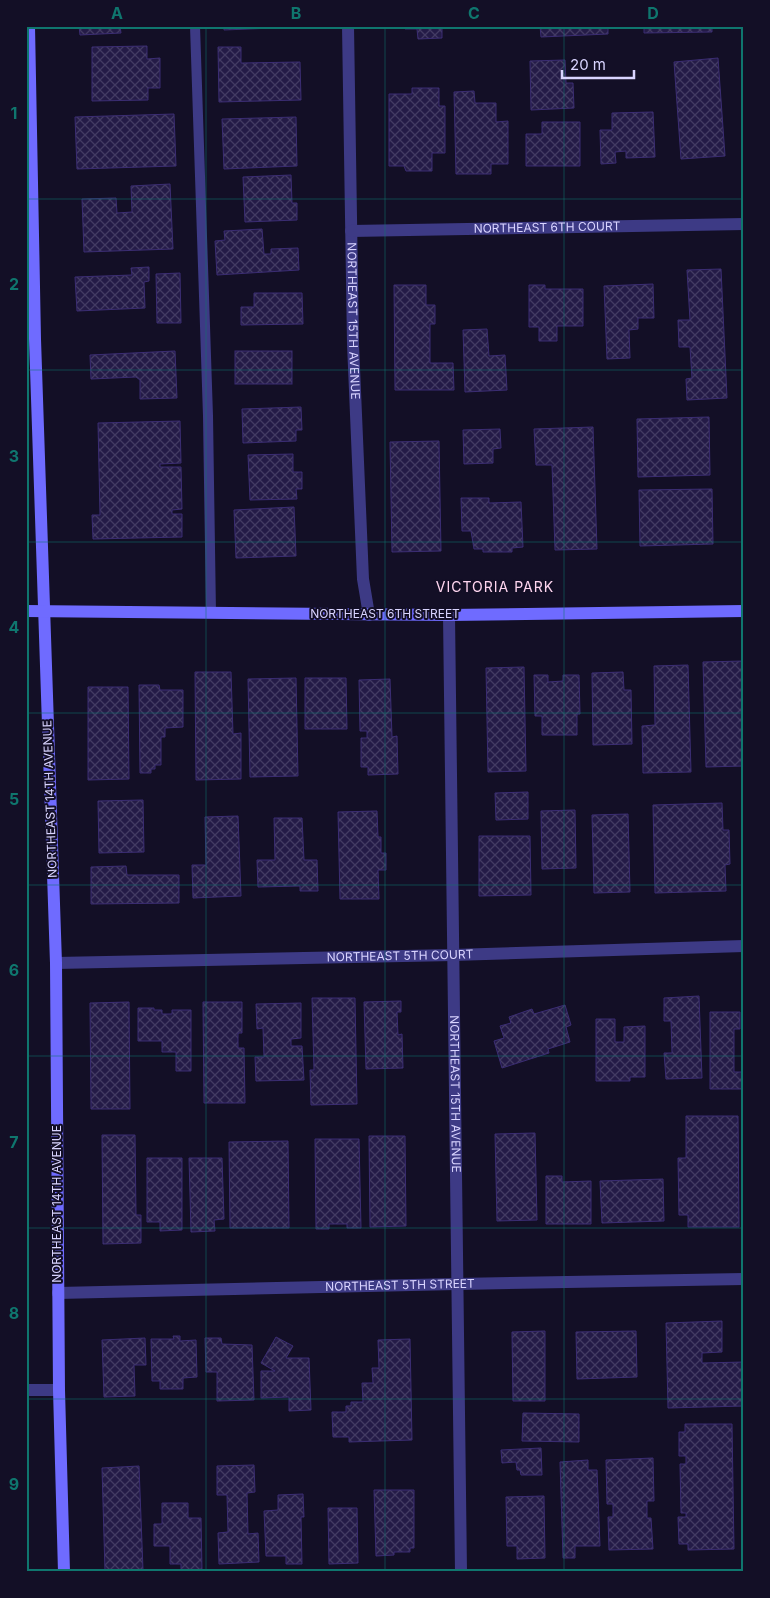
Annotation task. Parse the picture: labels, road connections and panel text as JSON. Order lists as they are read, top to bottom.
{
  "streets": {
    "street": [
      "NORTHEAST 6TH COURT",
      "NORTHEAST 15TH AVENUE",
      "NORTHEAST 6TH STREET",
      "NORTHEAST 14TH AVENUE",
      "NORTHEAST 5TH COURT",
      "NORTHEAST 5TH STREET"
    ]
  },
  "crossings": [
    ["NORTHEAST 6TH COURT", "NORTHEAST 15TH AVENUE"],
    ["NORTHEAST 15TH AVENUE", "NORTHEAST 6TH STREET"],
    ["NORTHEAST 15TH AVENUE", "NORTHEAST 5TH COURT"],
    ["NORTHEAST 15TH AVENUE", "NORTHEAST 5TH STREET"],
    ["NORTHEAST 6TH STREET", "NORTHEAST 14TH AVENUE"],
    ["NORTHEAST 14TH AVENUE", "NORTHEAST 5TH COURT"],
    ["NORTHEAST 14TH AVENUE", "NORTHEAST 5TH STREET"]
  ],
  "districts": ["VICTORIA PARK"],
  "scale_bar": "20 m",
  "grid": {
    "columns": [
      "A",
      "B",
      "C",
      "D"
    ],
    "rows": [
      "1",
      "2",
      "3",
      "4",
      "5",
      "6",
      "7",
      "8",
      "9"
    ]
  }
}
